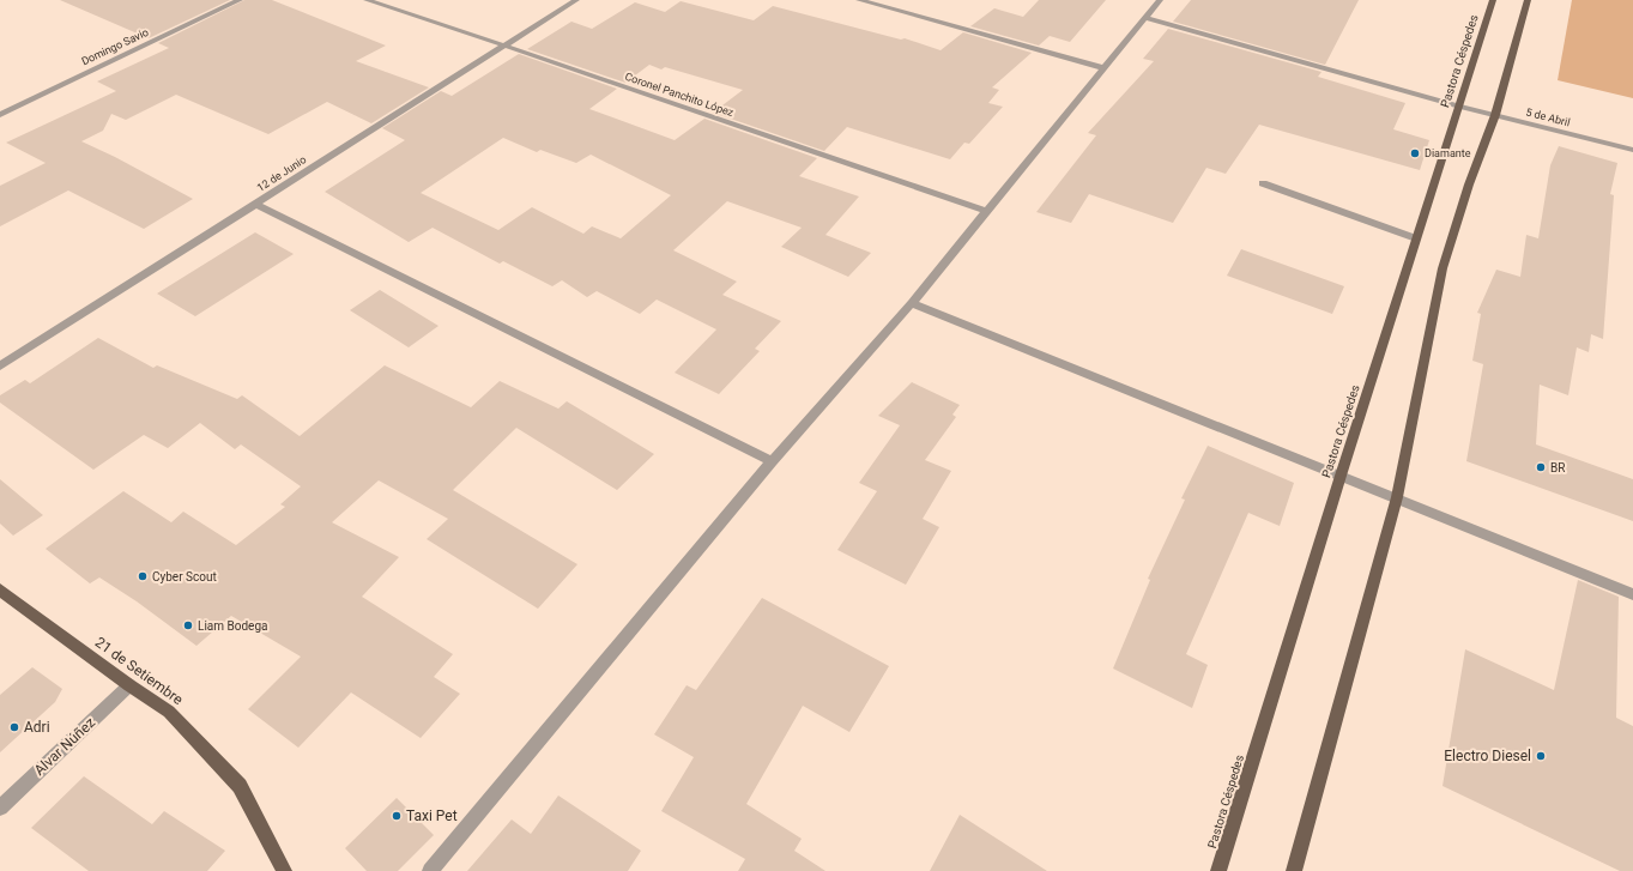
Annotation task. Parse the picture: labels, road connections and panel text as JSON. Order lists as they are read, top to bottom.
{
  "streets": {
    "main road": ["Pastora Céspedes", "21 de Setiembre"],
    "street": [
      "Domingo Savio",
      "Coronel Panchito López",
      "5 de Abril",
      "12 de Junio",
      "Alvar Núñez"
    ]
  },
  "crossings": [
    ["Pastora Céspedes", "5 de Abril"],
    ["Coronel Panchito López", "12 de Junio"],
    ["21 de Setiembre", "Alvar Núñez"]
  ],
  "places": [
    "Diamante",
    "BR",
    "Cyber Scout",
    "Liam Bodega",
    "Adri",
    "Electro Diesel",
    "Taxi Pet"
  ]
}
